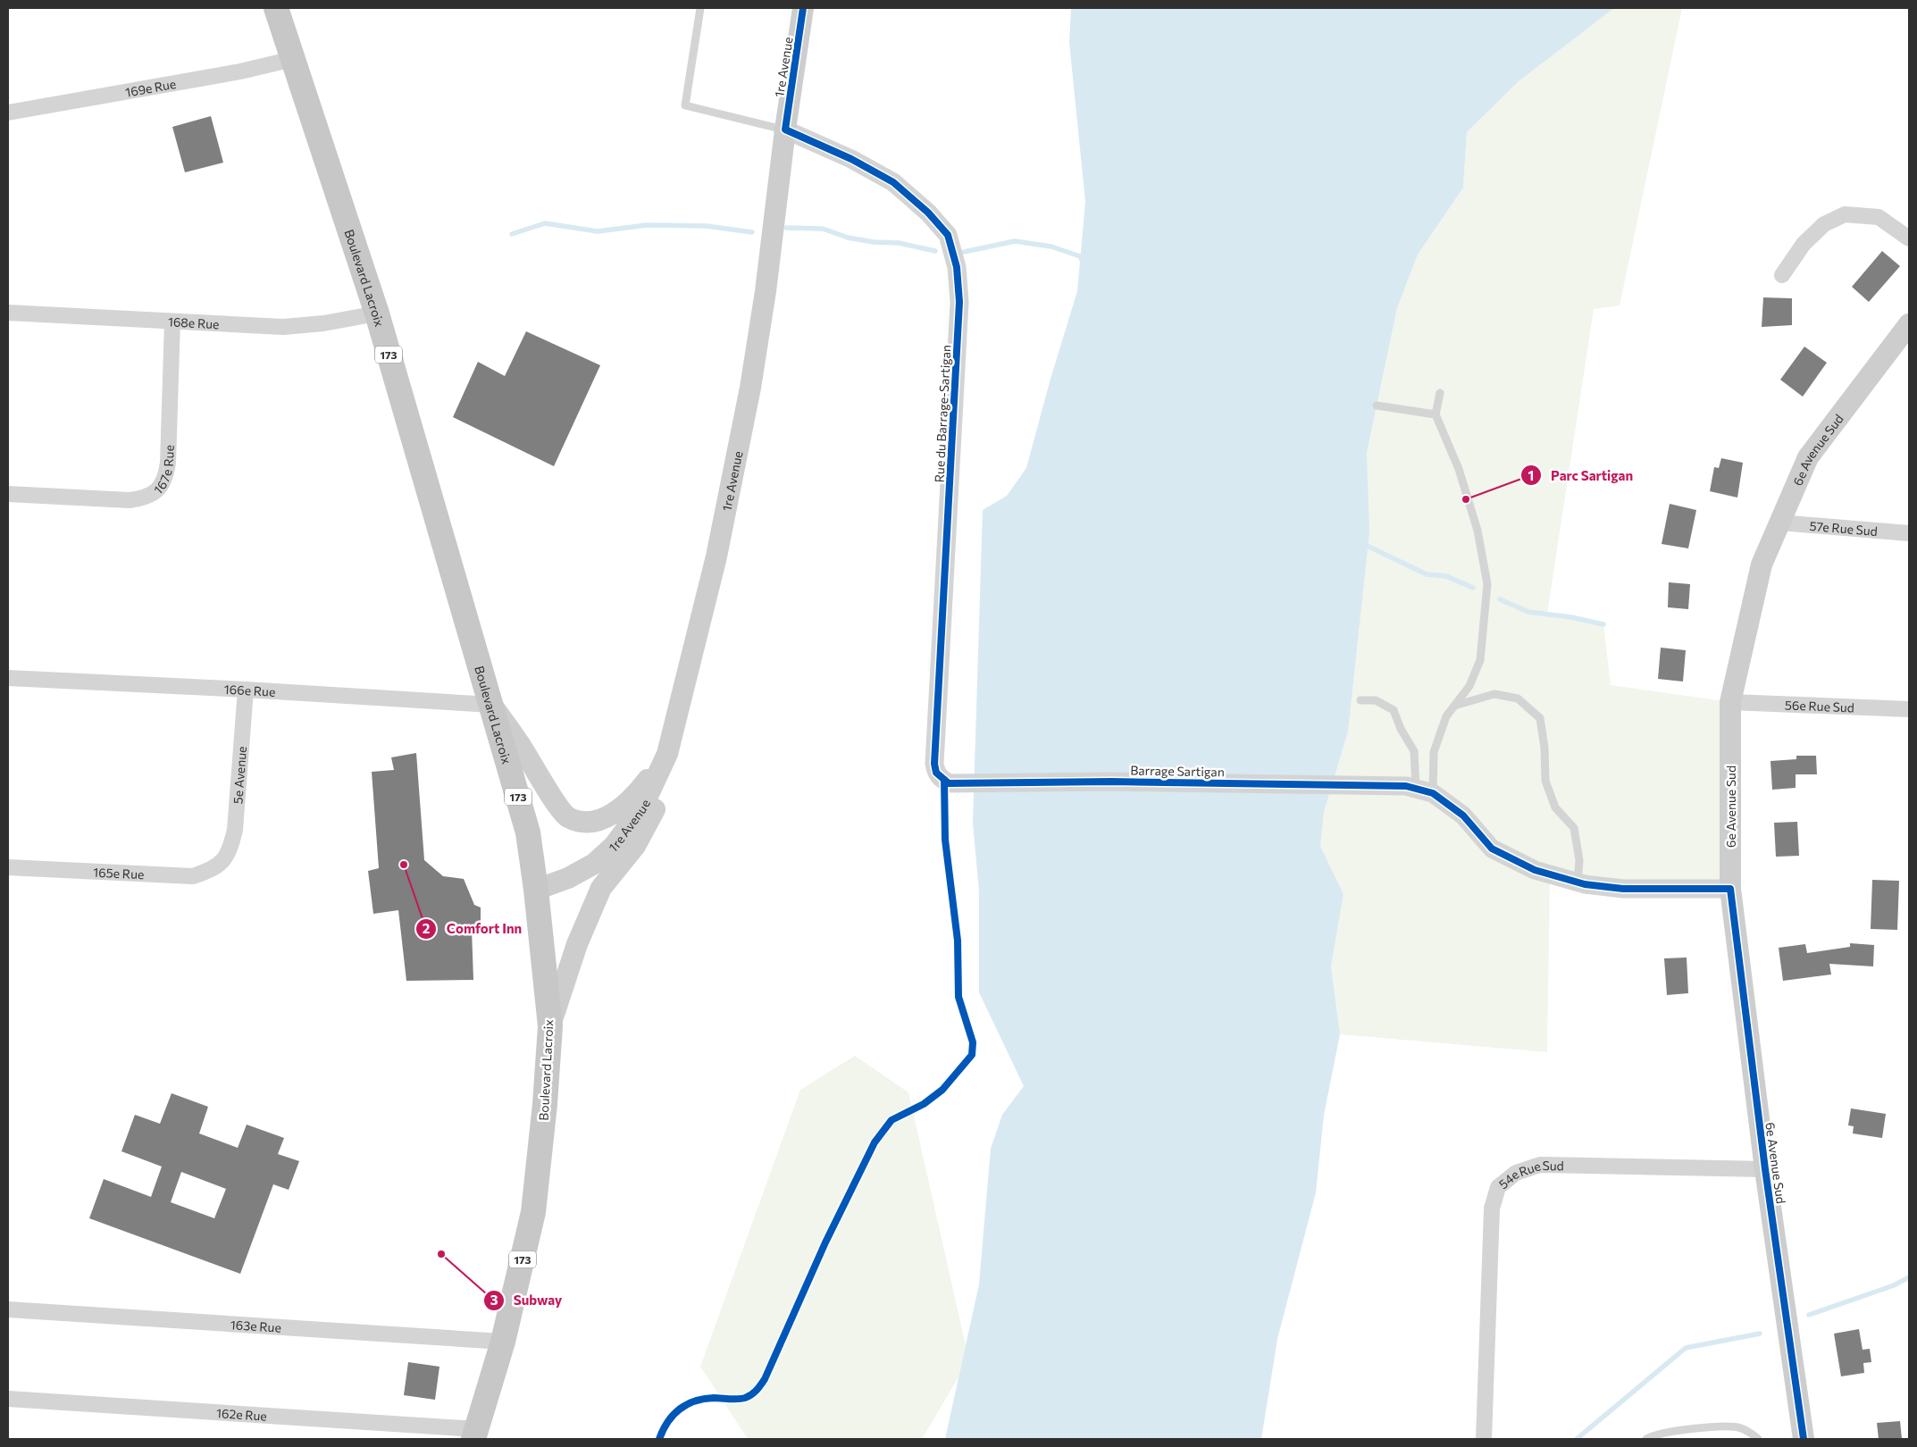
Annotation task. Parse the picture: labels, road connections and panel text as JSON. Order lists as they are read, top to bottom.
{
  "streets": {
    "main road": [
      "1re Avenue",
      "Boulevard Lacroix",
      "173",
      "6e Avenue Sud"
    ],
    "street": [
      "169e Rue",
      "168e Rue",
      "Rue du Barrage-Sartigan",
      "167e Rue",
      "57e Rue Sud",
      "166e Rue",
      "56e Rue Sud",
      "Barrage Sartigan",
      "5e Avenue",
      "165e Rue",
      "54e Rue Sud",
      "163e Rue",
      "162e Rue"
    ]
  },
  "crossings": [
    ["1re Avenue", "Boulevard Lacroix"],
    ["1re Avenue", "Rue du Barrage-Sartigan"],
    ["169e Rue", "Boulevard Lacroix"],
    ["Boulevard Lacroix", "168e Rue"],
    ["Boulevard Lacroix", "166e Rue"],
    ["Boulevard Lacroix", "163e Rue"],
    ["Boulevard Lacroix", "162e Rue"],
    ["168e Rue", "167e Rue"],
    ["Rue du Barrage-Sartigan", "Barrage Sartigan"],
    ["6e Avenue Sud", "57e Rue Sud"],
    ["6e Avenue Sud", "56e Rue Sud"],
    ["6e Avenue Sud", "54e Rue Sud"],
    ["166e Rue", "5e Avenue"],
    ["5e Avenue", "165e Rue"]
  ],
  "places": ["Parc Sartigan", "Comfort Inn", "Subway"]
}
